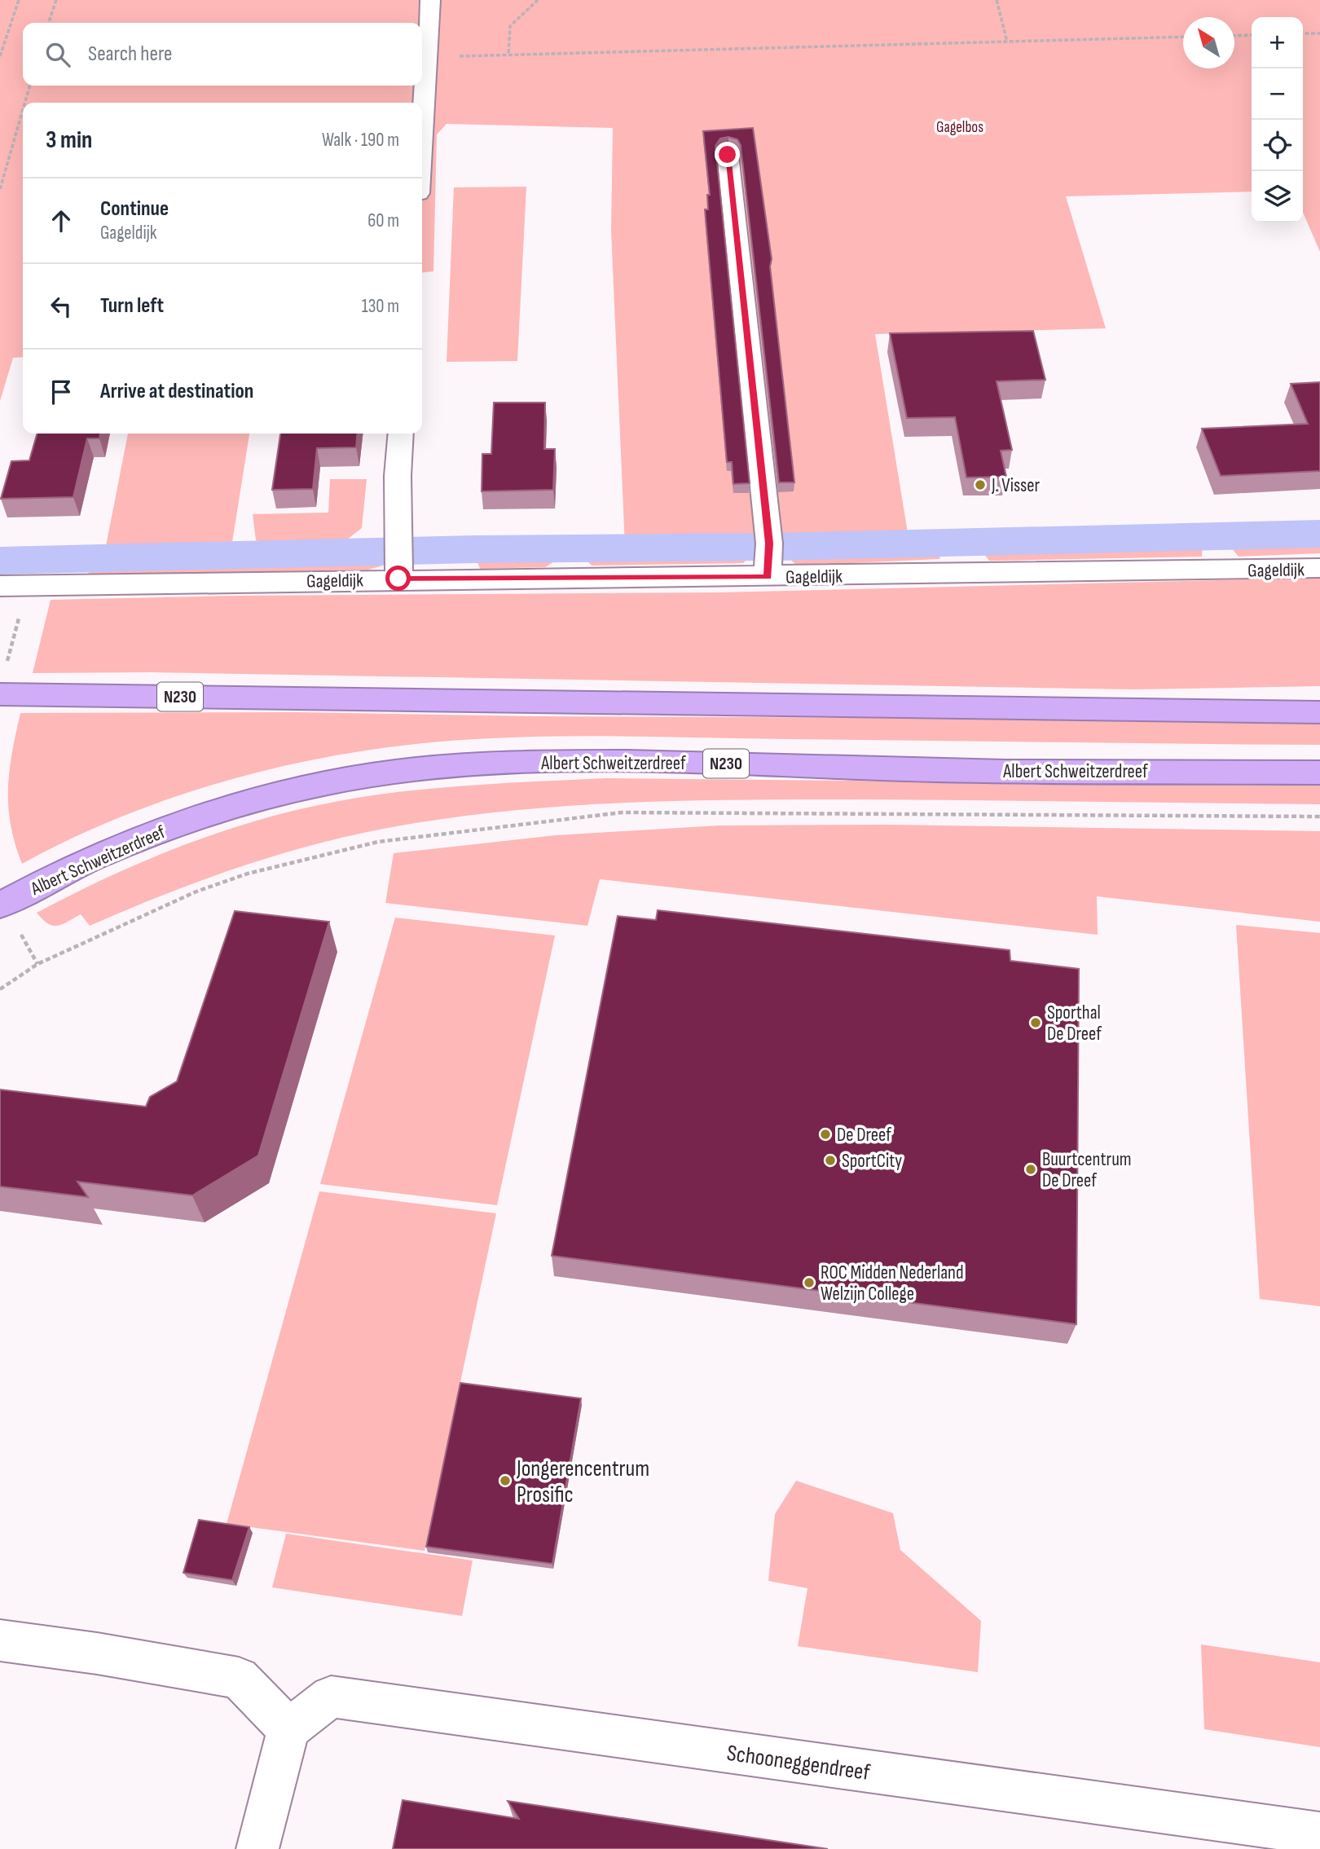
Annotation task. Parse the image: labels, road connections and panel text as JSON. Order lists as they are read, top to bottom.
{
  "streets": {
    "highway": ["N230", "Albert Schweitzerdreef"],
    "street": ["Gageldijk", "Schooneggendreef"]
  },
  "parks": ["Gagelbos"],
  "places": [
    "J. Visser",
    "Sporthal De Dreef",
    "De Dreef",
    "SportCity",
    "Buurtcentrum De Dreef",
    "ROC Midden Nederland Welzijn College",
    "Jongerencentrum Prosific"
  ],
  "north": "top left",
  "page": {
    "map_buttons": ["+", "−"],
    "search": "Search here",
    "heading": ["3 min", "Walk · 190 m"],
    "list": [
      ["Continue", "Gageldijk", "60 m"],
      ["Turn left", "130 m"],
      "Arrive at destination"
    ]
  }
}
